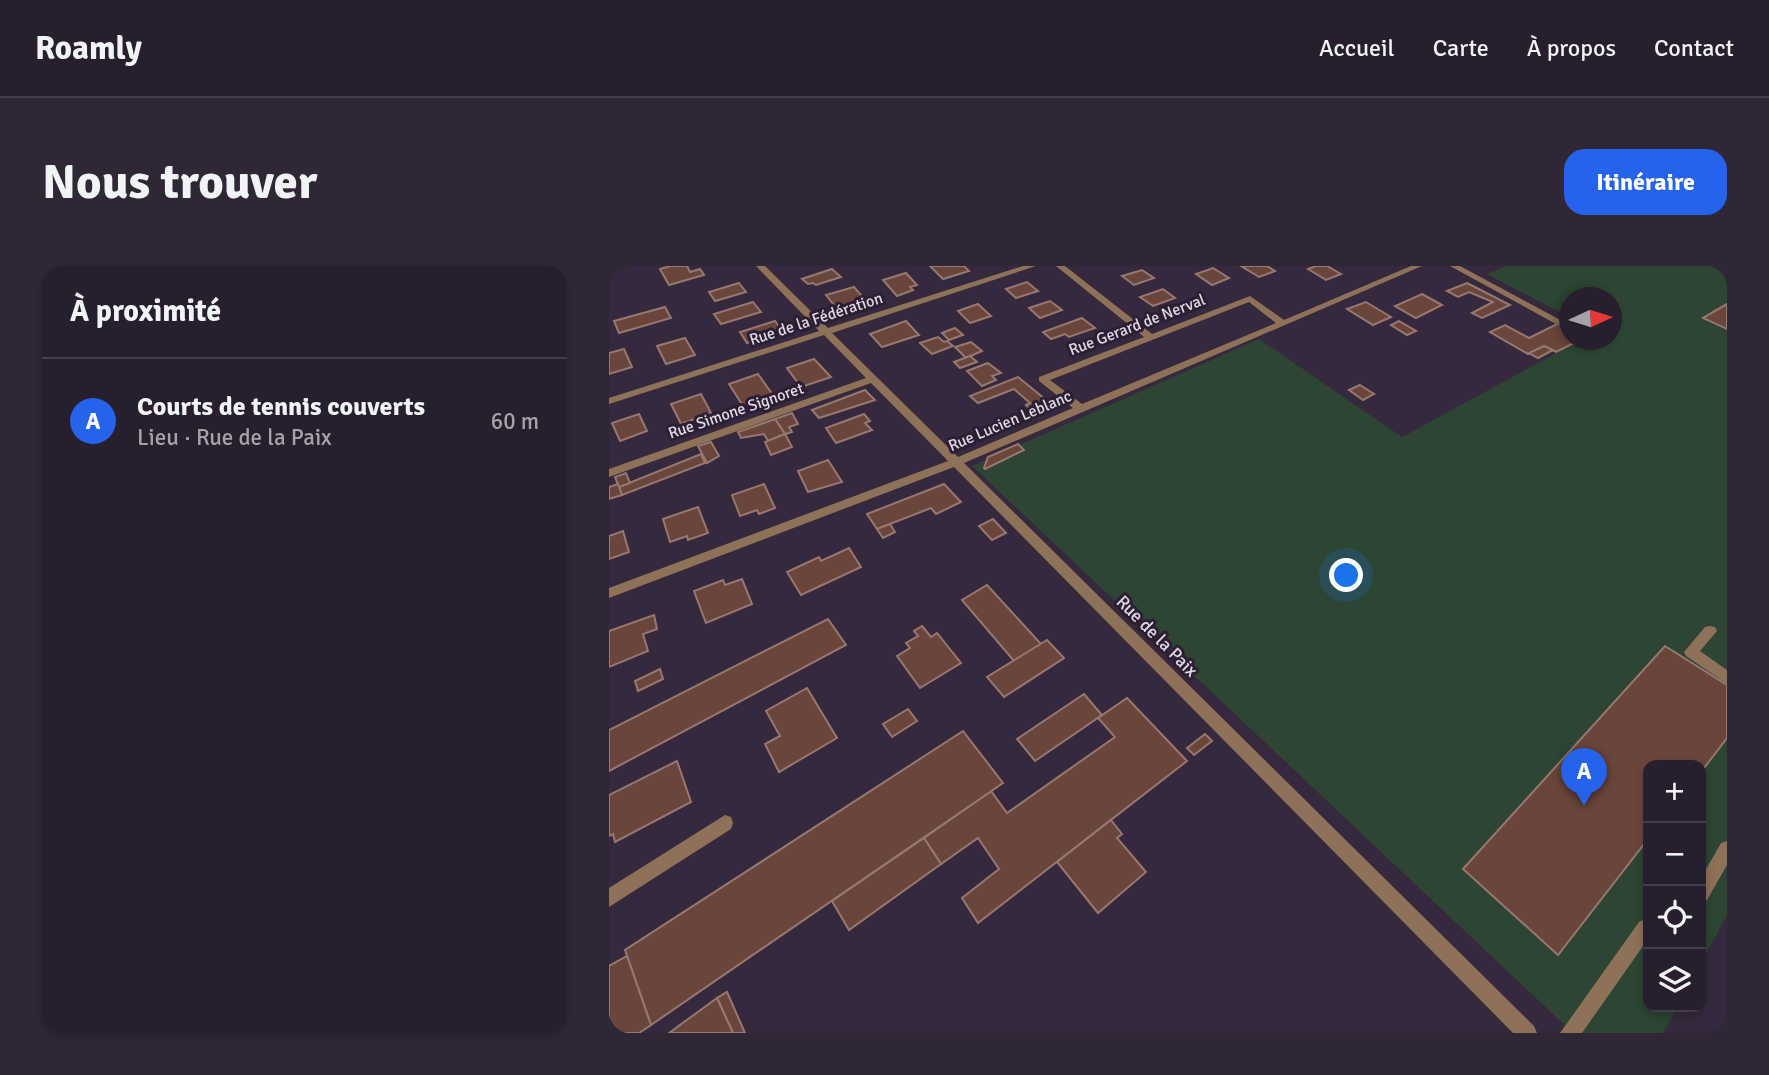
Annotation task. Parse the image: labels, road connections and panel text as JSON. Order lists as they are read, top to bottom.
{
  "streets": {
    "street": [
      "Rue de la Fédération",
      "Rue Gerard de Nerval",
      "Rue Simone Signoret",
      "Rue Lucien Leblanc",
      "Rue de la Paix"
    ]
  },
  "crossings": [
    ["Rue de la Fédération", "Rue de la Paix"],
    ["Rue Gerard de Nerval", "Rue Lucien Leblanc"],
    ["Rue Simone Signoret", "Rue de la Paix"],
    ["Rue Lucien Leblanc", "Rue de la Paix"]
  ],
  "north": "right",
  "page": {
    "header": "Roamly",
    "nav": [
      "Accueil",
      "Carte",
      "À propos",
      "Contact"
    ],
    "buttons": "Itinéraire",
    "title": "Nous trouver",
    "heading": "À proximité",
    "list": [
      {
        "mark": "A",
        "name": "Courts de tennis couverts",
        "note": "Lieu · Rue de la Paix",
        "value": "60 m"
      }
    ],
    "pins": "A",
    "map_buttons": ["+", "−"]
  }
}
